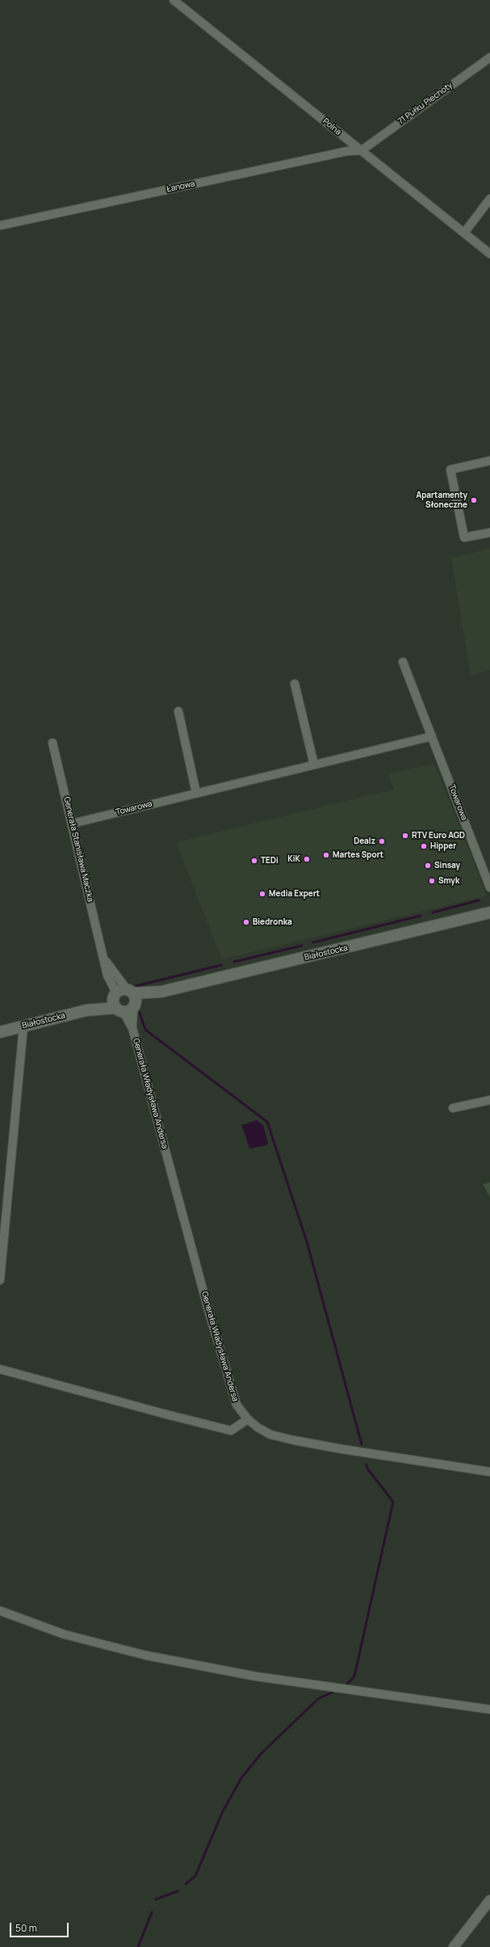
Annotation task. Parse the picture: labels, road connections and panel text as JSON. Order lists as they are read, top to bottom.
{
  "streets": {
    "main road": ["Białostocka"],
    "street": [
      "71 Pułku Piechoty",
      "Polna",
      "Łanowa",
      "Towarowa",
      "Generała Stanisława Maczka",
      "Generała Władysława Andersa"
    ]
  },
  "crossings": [
    ["71 Pułku Piechoty", "Polna"],
    ["71 Pułku Piechoty", "Łanowa"],
    ["Polna", "Łanowa"],
    ["Towarowa", "Generała Stanisława Maczka"],
    ["Generała Stanisława Maczka", "Białostocka"],
    ["Białostocka", "Generała Władysława Andersa"]
  ],
  "places": [
    "Apartamenty Słoneczne",
    "RTV Euro AGD",
    "Dealz",
    "Hipper",
    "Martes Sport",
    "KiK",
    "TEDi",
    "Sinsay",
    "Smyk",
    "Media Expert",
    "Biedronka"
  ],
  "scale_bar": "50 m"
}
